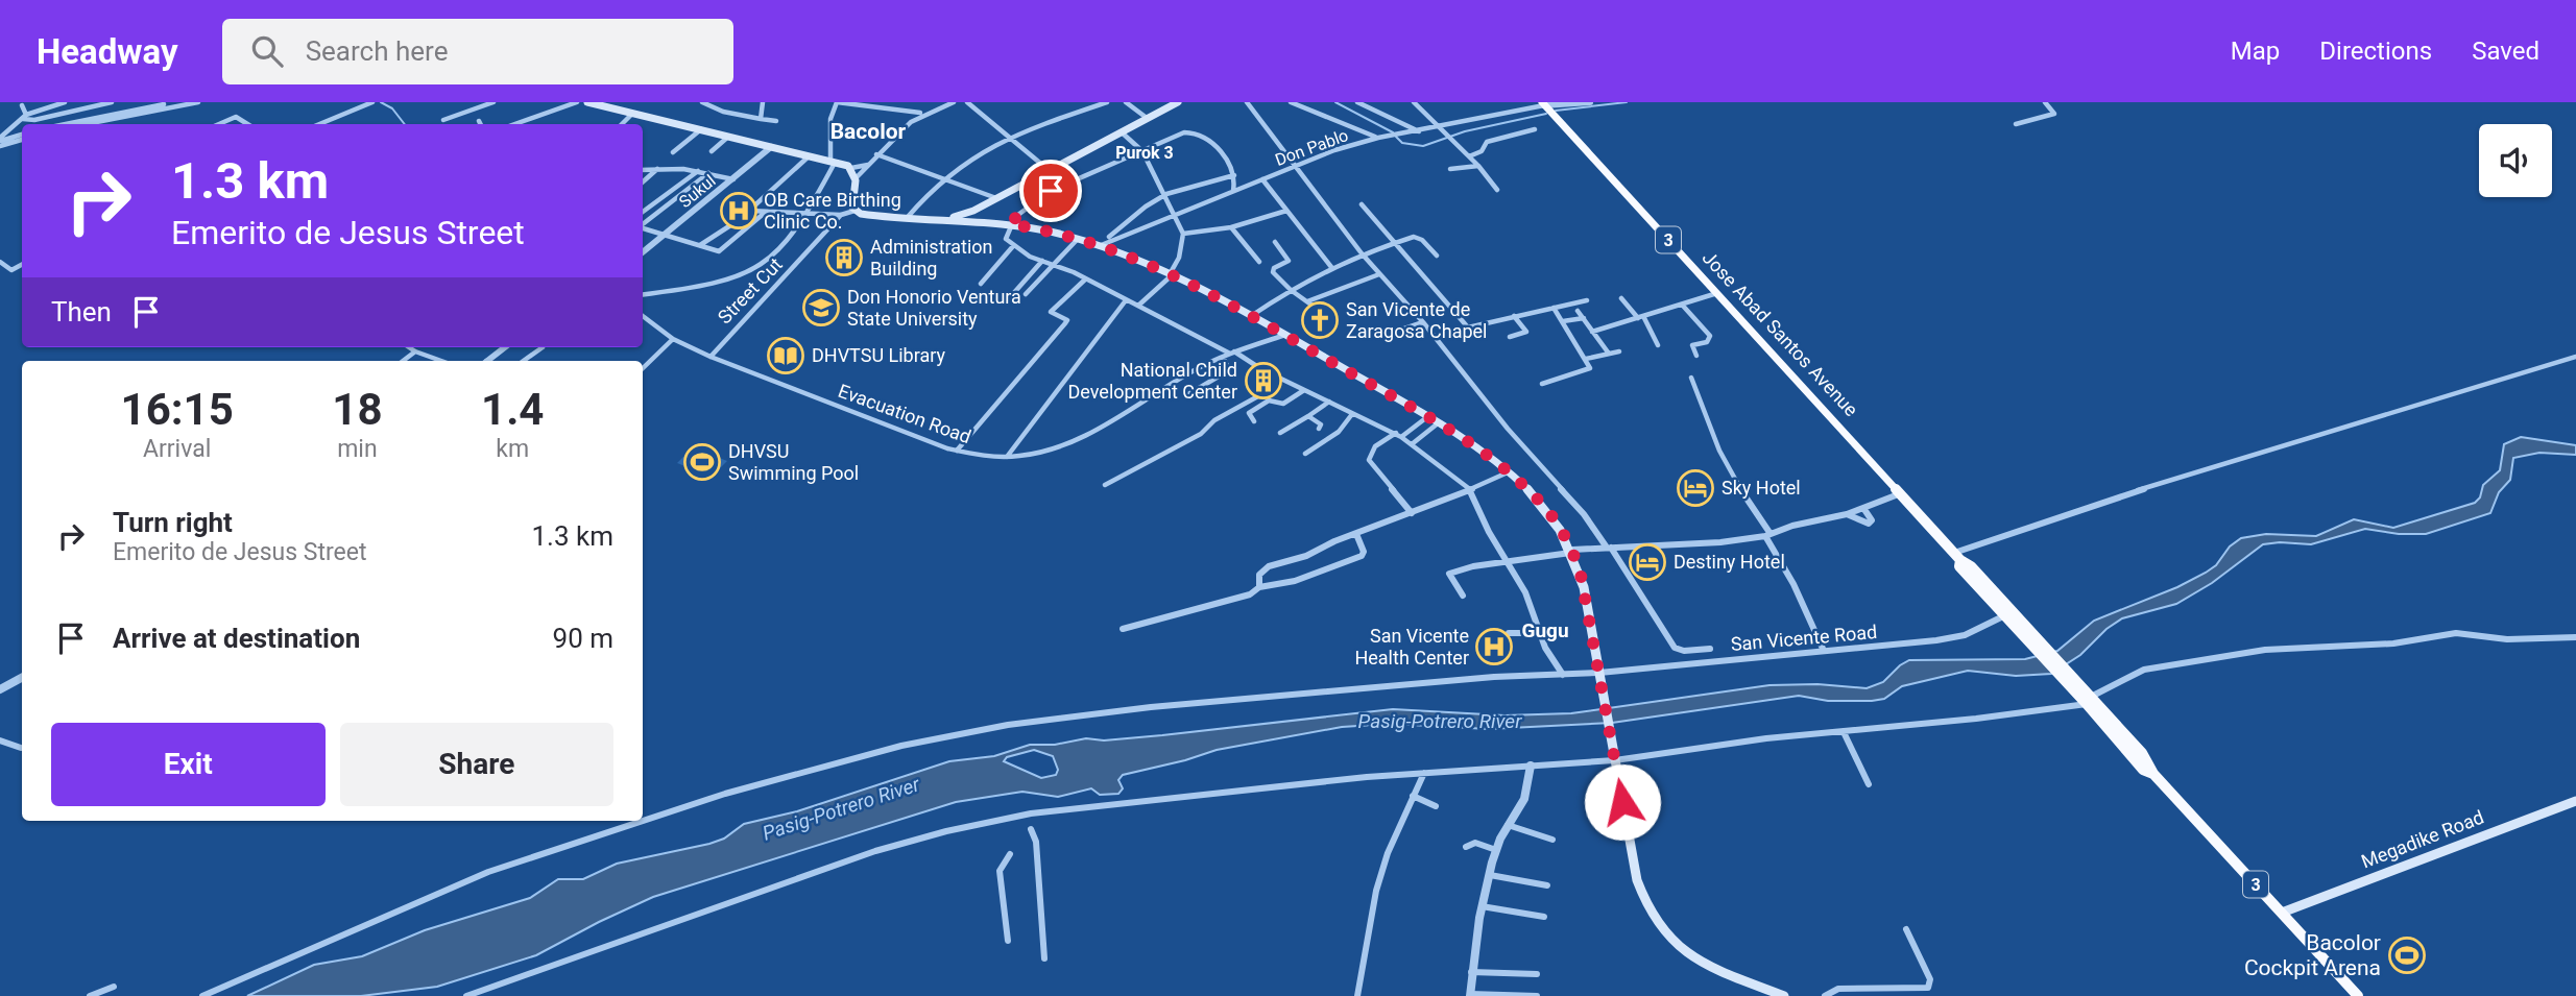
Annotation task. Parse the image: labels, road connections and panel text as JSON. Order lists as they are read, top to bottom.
{
  "streets": {
    "highway": ["3", "Jose Abad Santos Avenue"],
    "main road": ["Megadike Road"],
    "street": [
      "Don Pablo",
      "Sukul",
      "Street Cut",
      "Evacuation Road",
      "San Vicente Road"
    ]
  },
  "crossings": [
    ["Don Pablo", "Jose Abad Santos Avenue"],
    ["Street Cut", "Evacuation Road"],
    ["Jose Abad Santos Avenue", "San Vicente Road"],
    ["Jose Abad Santos Avenue", "Megadike Road"]
  ],
  "districts": ["Bacolor", "Purok 3", "Gugu"],
  "water": ["Pasig-Potrero River"],
  "places": {
    "hospital": ["OB Care Birthing Clinic Co.", "San Vicente Health Center"],
    "building": ["Administration Building", "National Child Development Center"],
    "school or university": ["Don Honorio Ventura State University"],
    "church": ["San Vicente de Zaragosa Chapel"],
    "library": ["DHVTSU Library"],
    "sports": ["DHVSU Swimming Pool", "Bacolor Cockpit Arena"],
    "hotel": ["Sky Hotel", "Destiny Hotel"]
  },
  "page": {
    "header": "Headway",
    "search": "Search here",
    "nav": ["Map", "Directions", "Saved"],
    "turn": ["1.3 km", "Emerito de Jesus Street"],
    "then": "Then",
    "eta": [
      "16:15",
      "Arrival",
      "18",
      "min",
      "1.4",
      "km"
    ],
    "list": [
      {
        "name": "Turn right",
        "note": "Emerito de Jesus Street",
        "value": "1.3 km"
      },
      {
        "name": "Arrive at destination",
        "value": "90 m"
      }
    ],
    "buttons": ["Exit", "Share"]
  }
}
